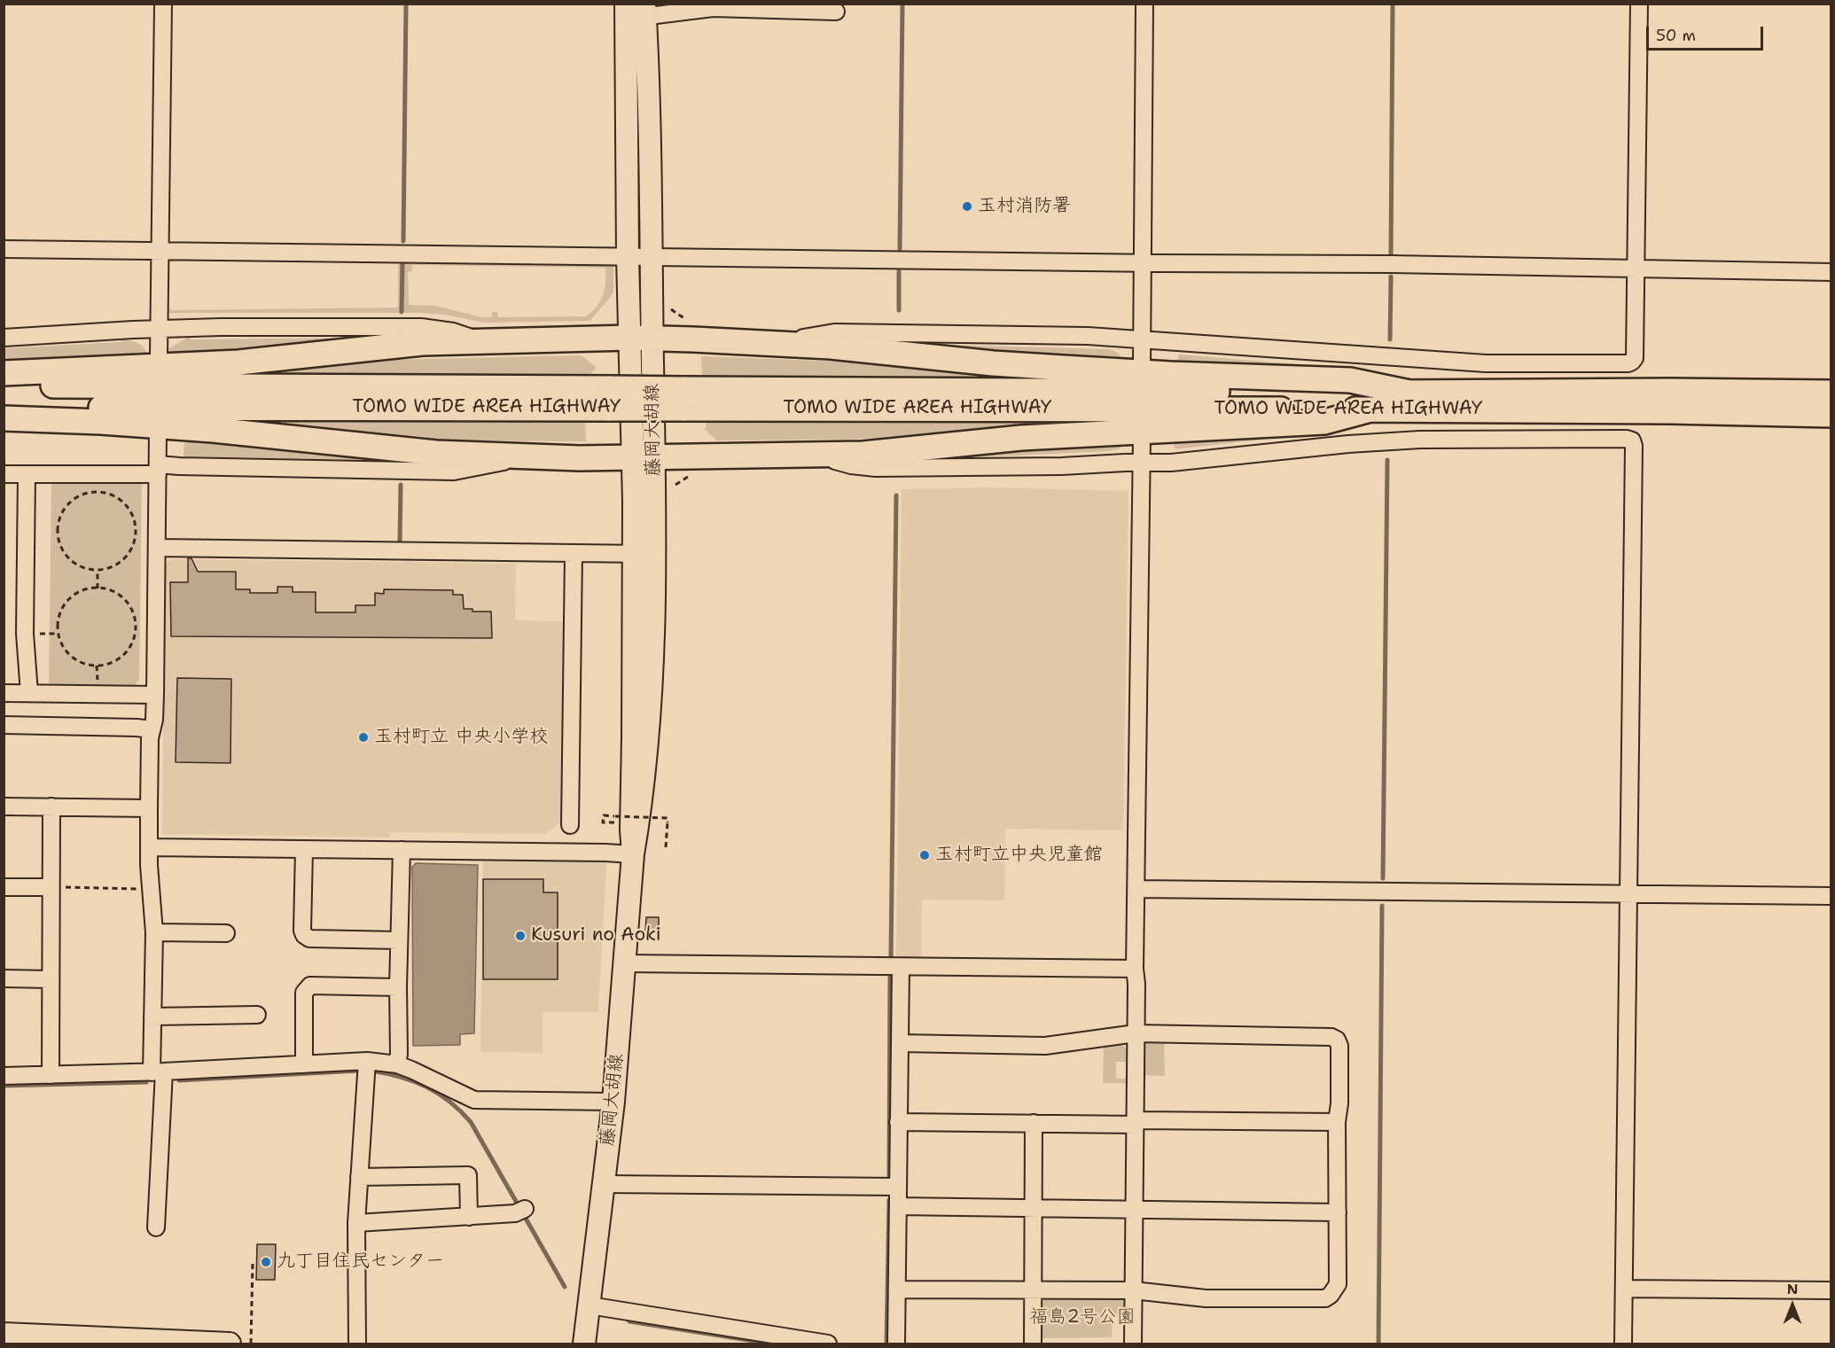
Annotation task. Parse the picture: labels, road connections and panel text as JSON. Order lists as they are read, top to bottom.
{
  "streets": {
    "highway": ["TOMO WIDE AREA HIGHWAY"],
    "main road": ["藤岡大胡線"]
  },
  "parks": ["福島2号公園"],
  "places": [
    "玉村消防署",
    "玉村町立 中央小学校",
    "玉村町立中央児童館",
    "Kusuri no Aoki",
    "九丁目住民センター"
  ],
  "scale_bar": "50 m",
  "north": "top"
}
